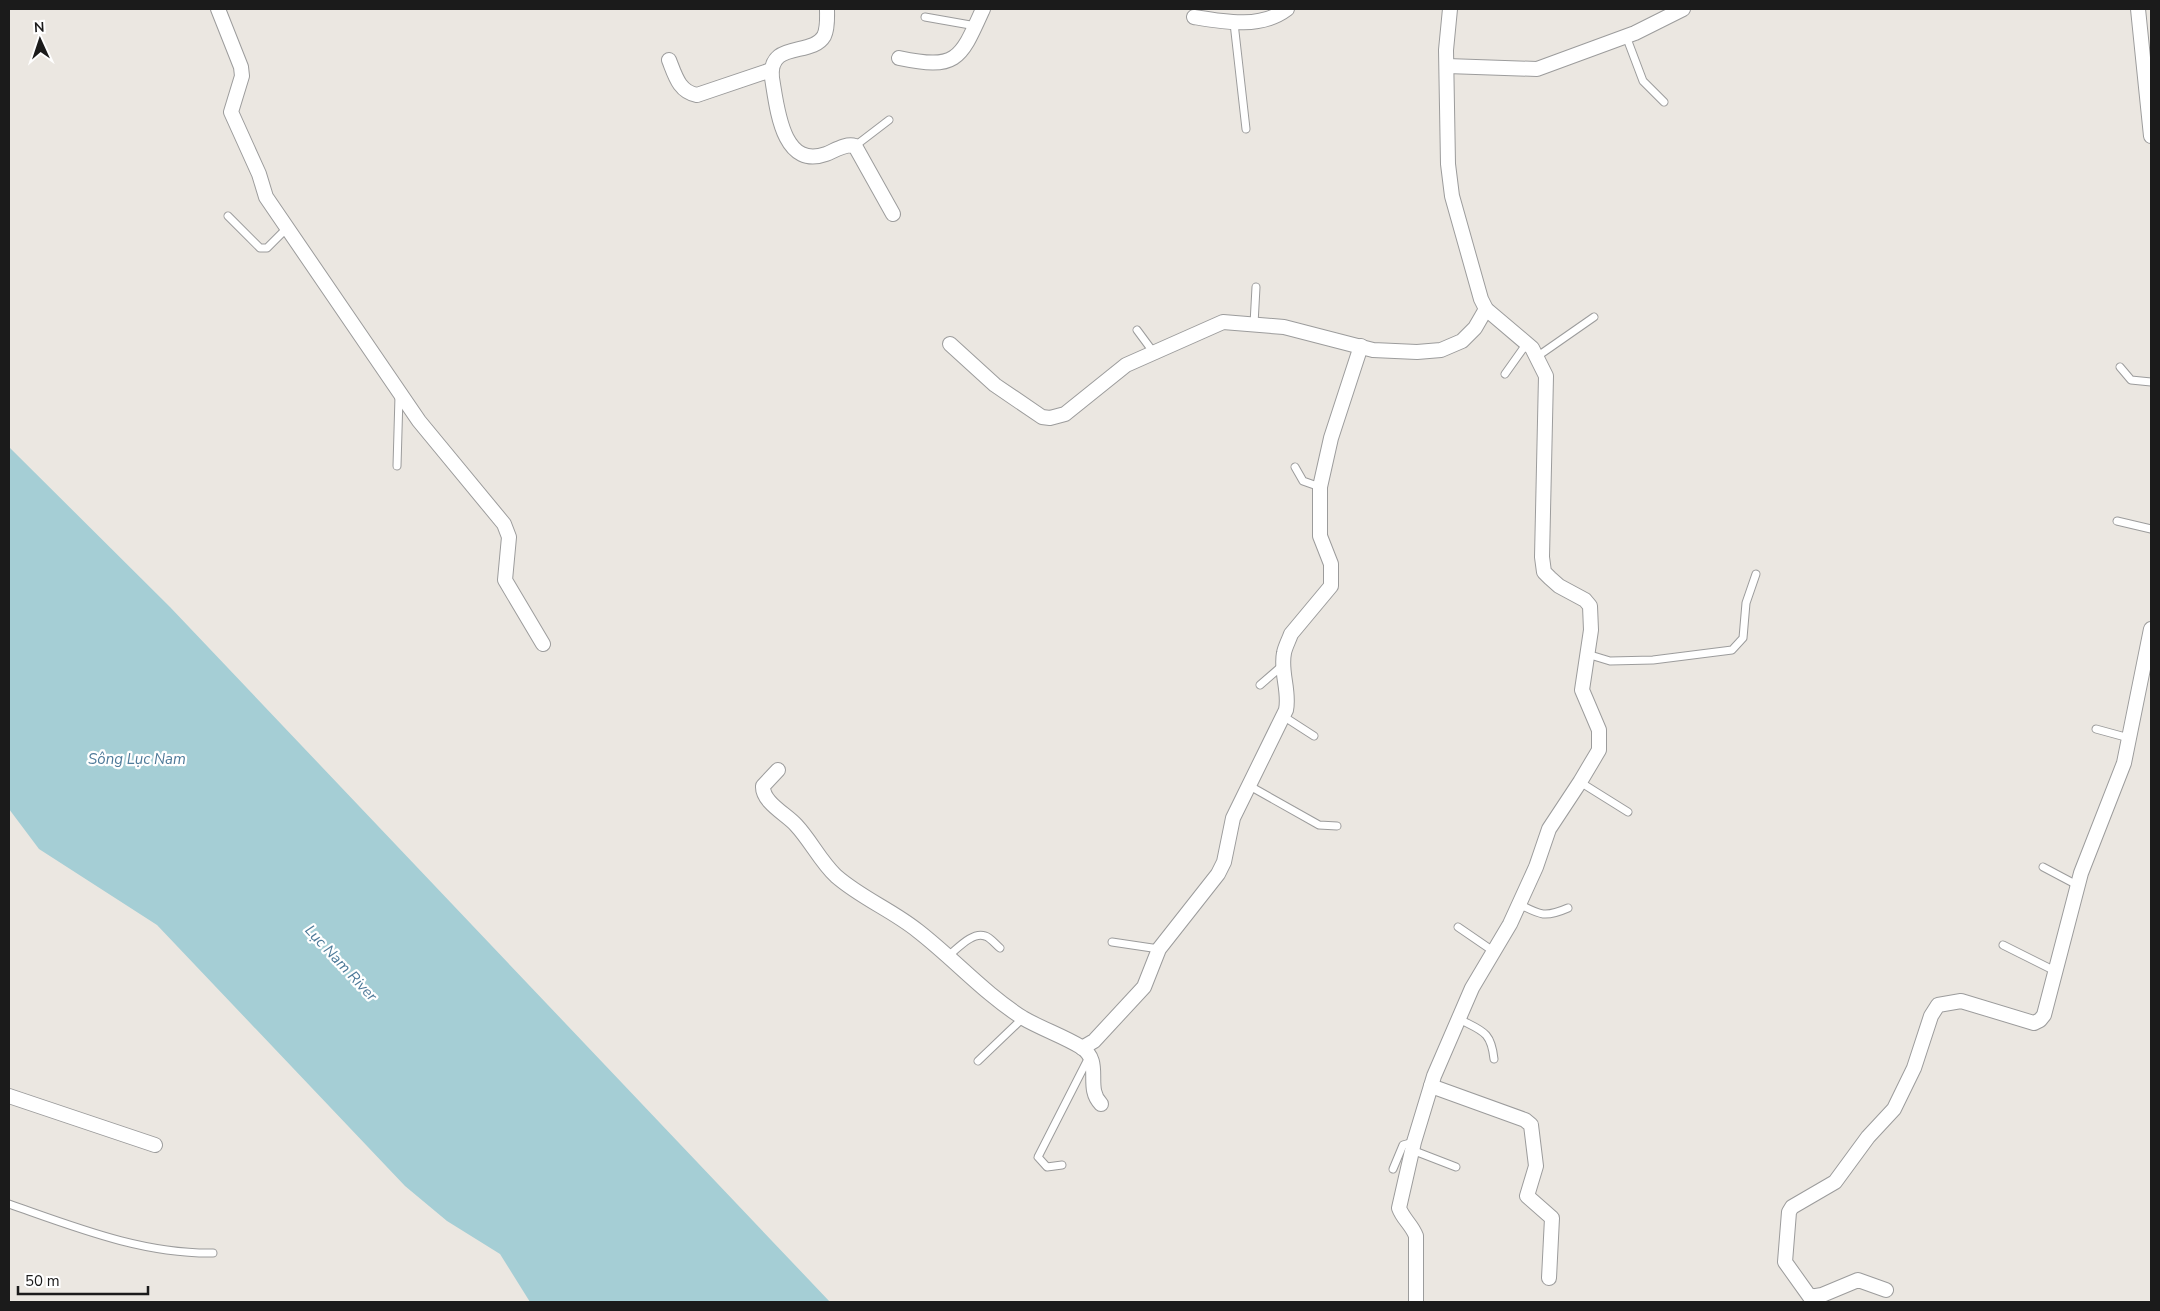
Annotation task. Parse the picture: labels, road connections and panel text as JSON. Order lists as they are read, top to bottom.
{
  "water": ["Sông Lục Nam", "Lục Nam River"],
  "scale_bar": "50 m",
  "north": "top"
}
